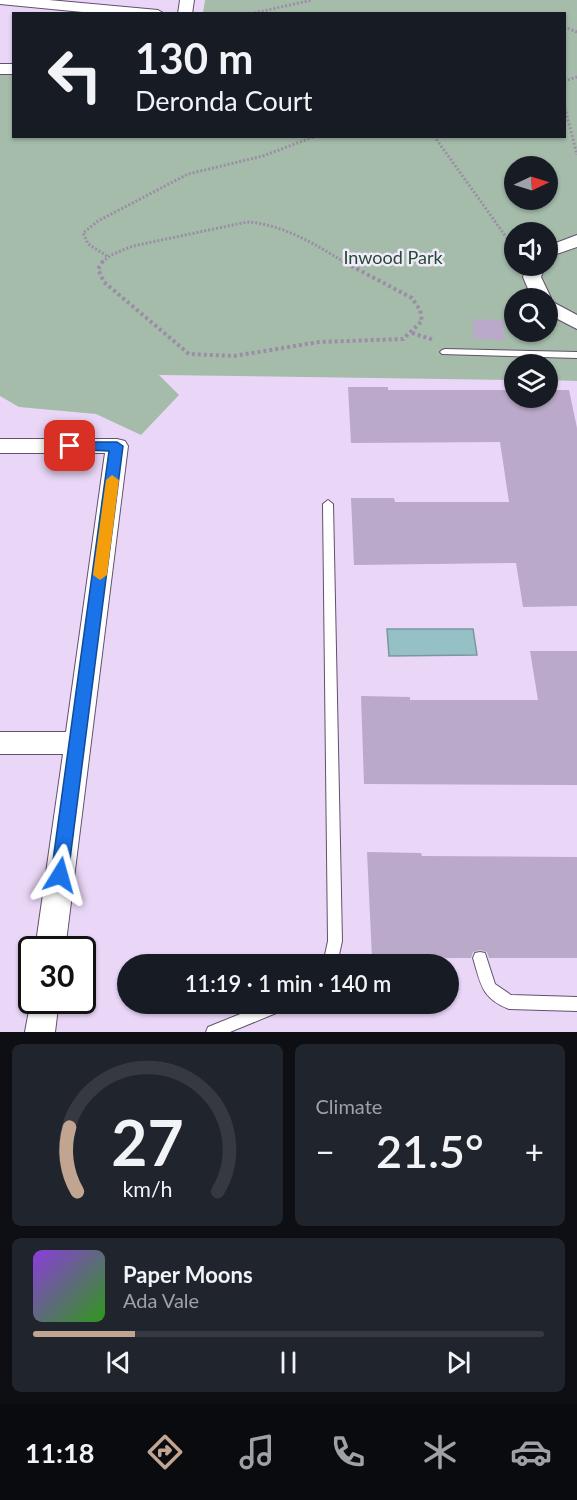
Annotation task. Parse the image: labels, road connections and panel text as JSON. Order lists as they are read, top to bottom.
{
  "parks": ["Inwood Park"],
  "north": "right",
  "page": {
    "turn": ["130 m", "Deronda Court"],
    "limit": "30",
    "trip": "11:19 · 1 min · 140 m",
    "tile": "Climate",
    "heat": ["−", "21.5°", "+"],
    "song": ["Paper Moons", "Ada Vale"],
    "tabs": "11:18",
    "gauge": ["27", "km/h"]
  }
}
